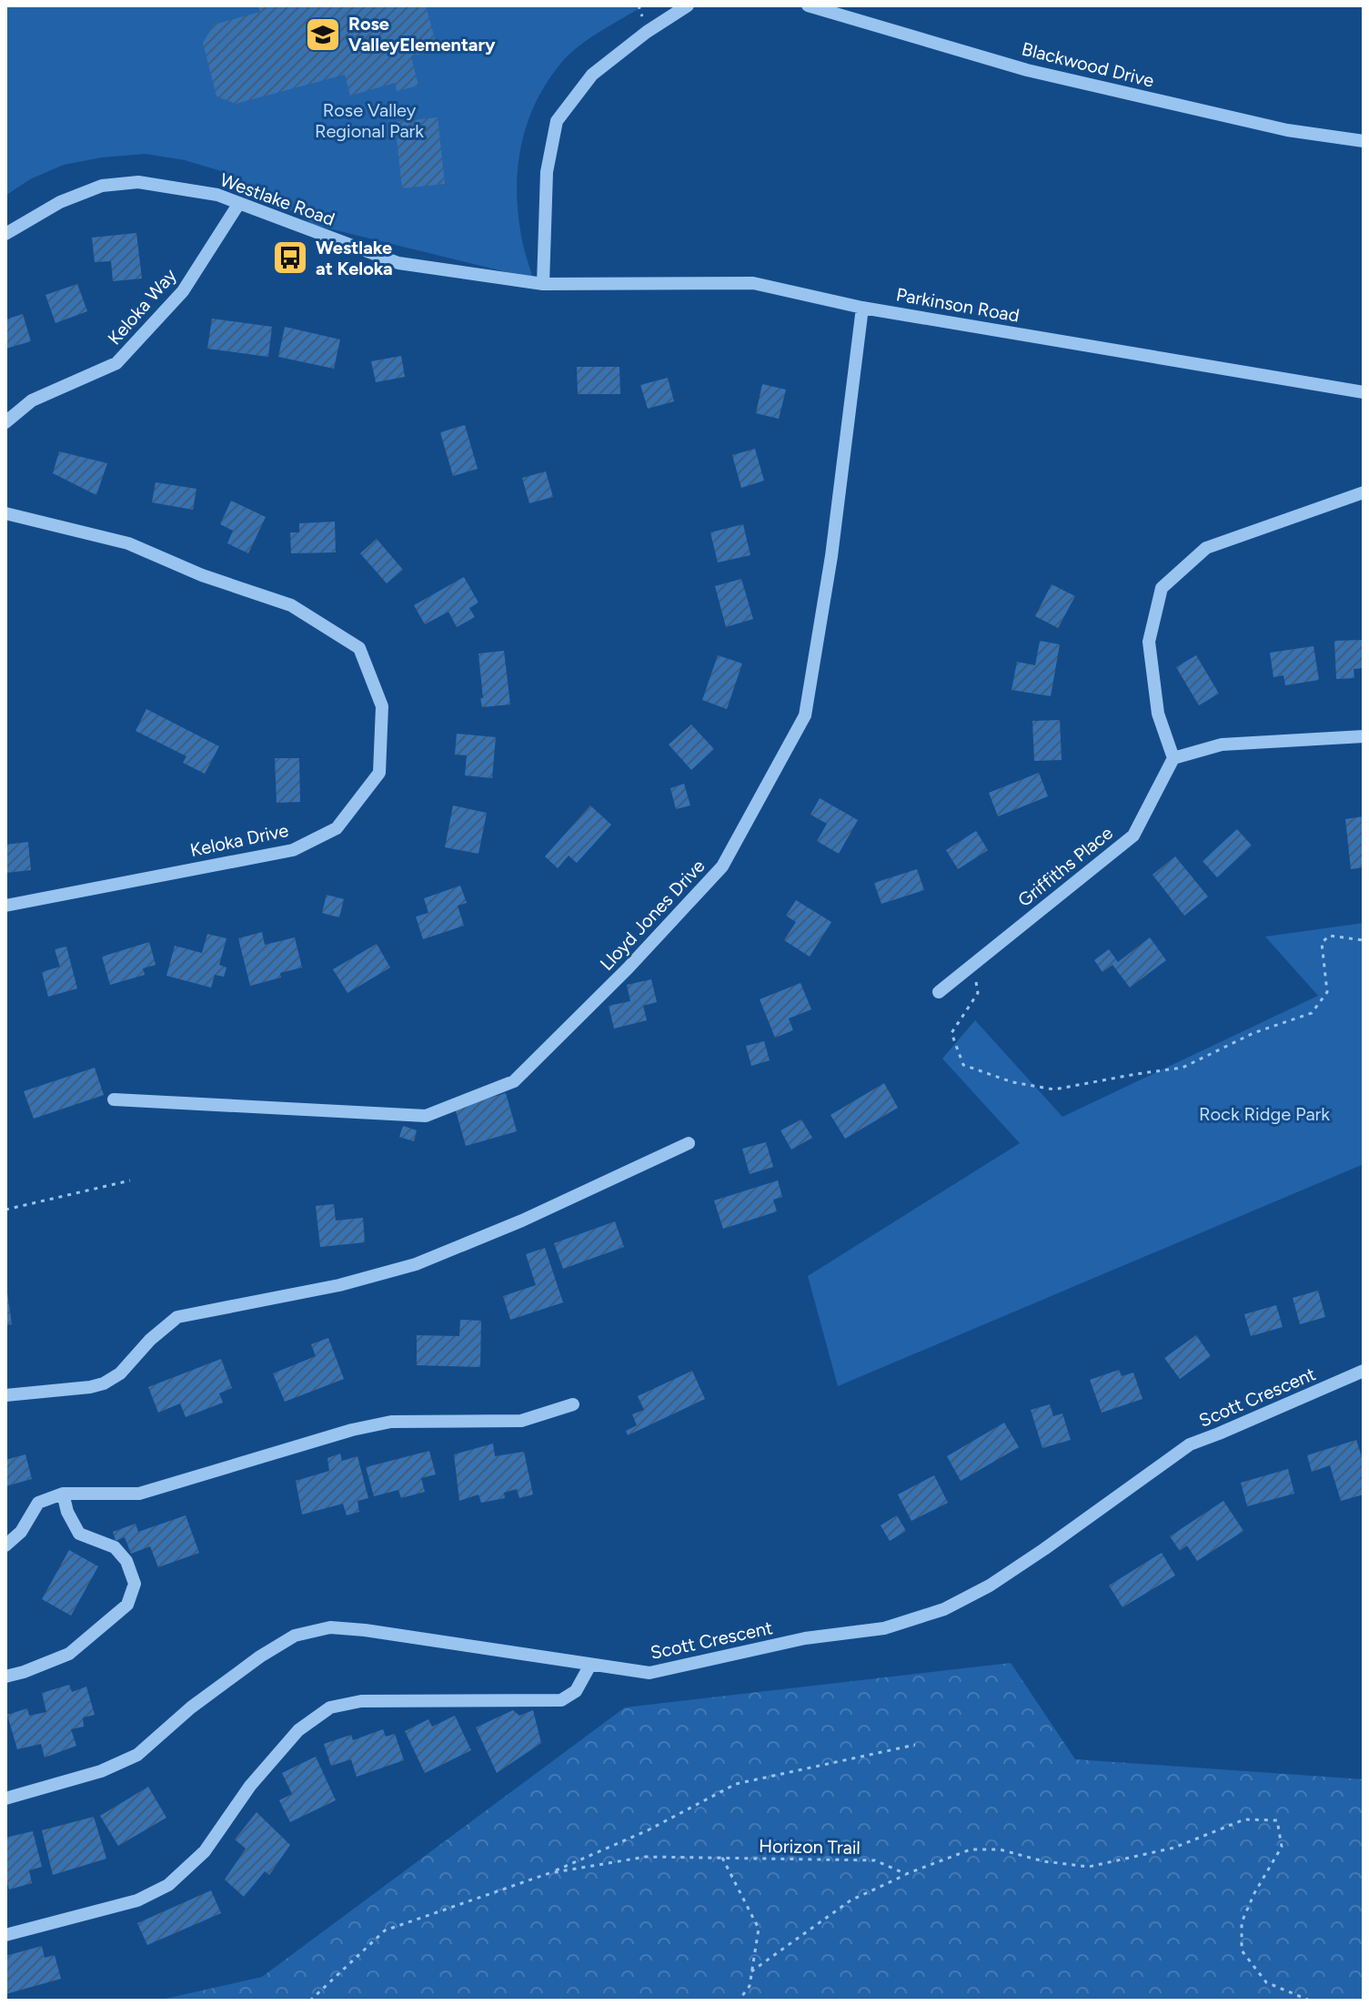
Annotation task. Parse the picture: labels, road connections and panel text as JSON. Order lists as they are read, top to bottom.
{
  "streets": {
    "street": [
      "Blackwood Drive",
      "Westlake Road",
      "Parkinson Road",
      "Keloka Way",
      "Keloka Drive",
      "Griffiths Place",
      "Lloyd Jones Drive",
      "Scott Crescent"
    ],
    "path": ["Horizon Trail"]
  },
  "crossings": [
    ["Westlake Road", "Parkinson Road"],
    ["Westlake Road", "Keloka Way"],
    ["Parkinson Road", "Lloyd Jones Drive"]
  ],
  "parks": ["Rose Valley Regional Park", "Rock Ridge Park"],
  "places": {
    "school or university": ["Rose ValleyElementary"],
    "bus stop": ["Westlake at Keloka"]
  }
}
